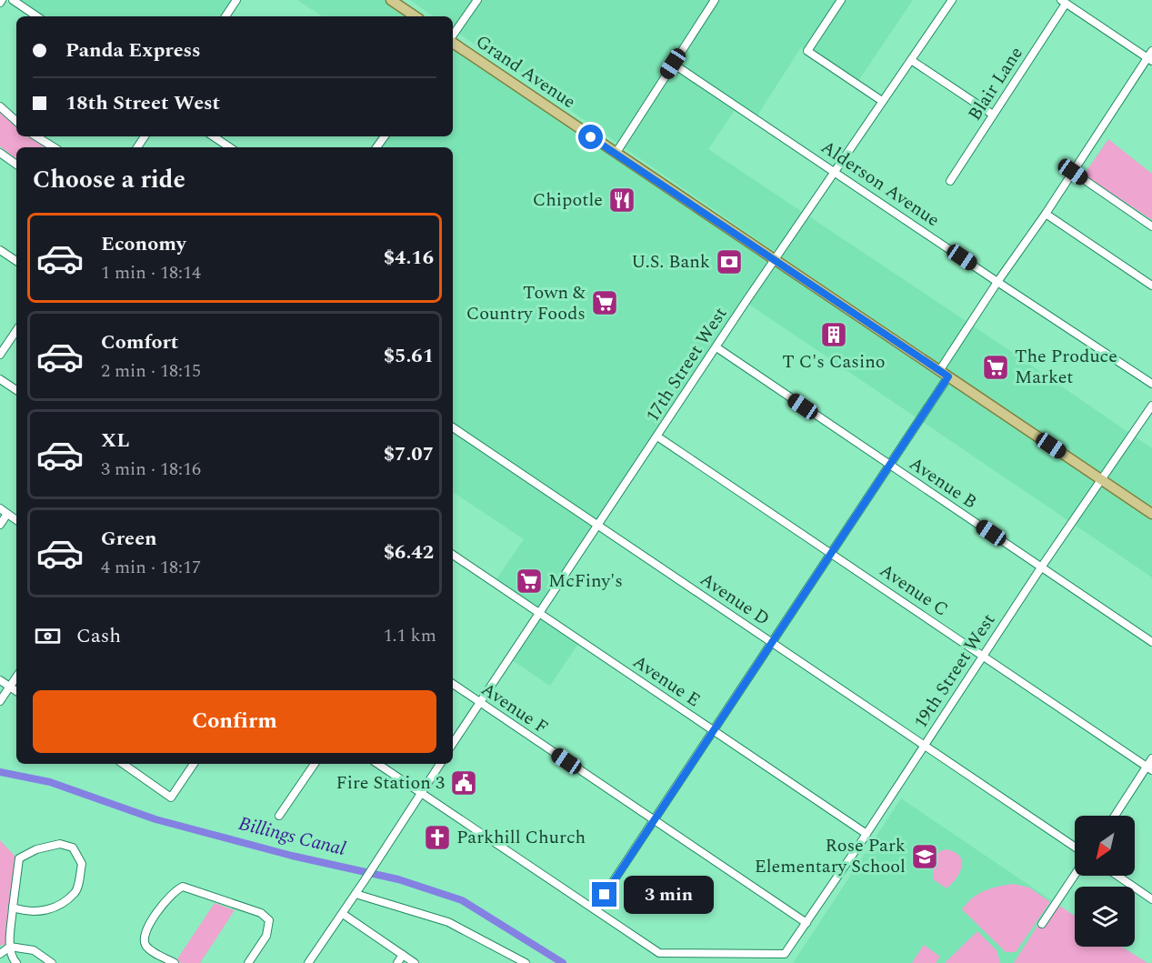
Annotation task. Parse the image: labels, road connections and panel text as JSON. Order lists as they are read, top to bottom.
{
  "streets": {
    "main road": ["Grand Avenue"],
    "street": [
      "Blair Lane",
      "Alderson Avenue",
      "17th Street West",
      "Avenue B",
      "Avenue C",
      "Avenue D",
      "19th Street West",
      "Avenue E",
      "Avenue F"
    ]
  },
  "crossings": [
    ["Grand Avenue", "17th Street West"],
    ["Grand Avenue", "19th Street West"],
    ["Alderson Avenue", "17th Street West"],
    ["17th Street West", "Avenue B"],
    ["17th Street West", "Avenue C"],
    ["17th Street West", "Avenue D"],
    ["17th Street West", "Avenue E"],
    ["17th Street West", "Avenue F"],
    ["Avenue B", "19th Street West"],
    ["Avenue C", "19th Street West"],
    ["Avenue D", "19th Street West"],
    ["19th Street West", "Avenue E"],
    ["19th Street West", "Avenue F"]
  ],
  "water": ["Billings Canal"],
  "places": {
    "restaurant": ["Chipotle"],
    "bank": ["U.S. Bank"],
    "supermarket": ["Town & Country Foods", "The Produce Market", "McFiny's"],
    "building": ["T C's Casino"],
    "public building": ["Fire Station 3"],
    "church": ["Parkhill Church"],
    "school or university": ["Rose Park Elementary School"]
  },
  "north": "bottom left",
  "page": {
    "banner": ["Panda Express", "18th Street West"],
    "heading": "Choose a ride",
    "list": [
      {
        "name": "Economy",
        "note": "1 min · 18:14",
        "value": "$4.16"
      },
      {
        "name": "Comfort",
        "note": "2 min · 18:15",
        "value": "$5.61"
      },
      {
        "name": "XL",
        "note": "3 min · 18:16",
        "value": "$7.07"
      },
      {
        "name": "Green",
        "note": "4 min · 18:17",
        "value": "$6.42"
      }
    ],
    "pay": ["Cash", "1.1 km"],
    "buttons": "Confirm",
    "bubble": "3 min"
  }
}
